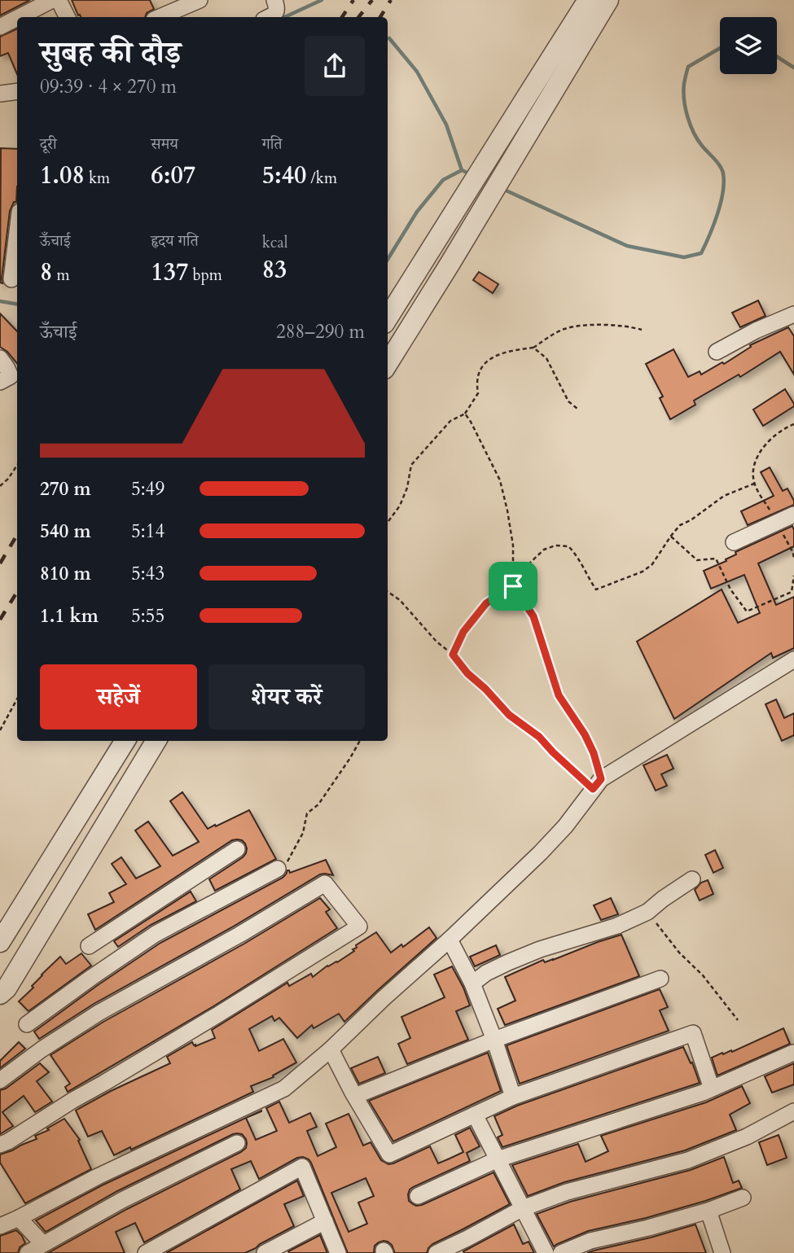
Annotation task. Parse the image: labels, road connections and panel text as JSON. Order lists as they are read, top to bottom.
{
  "page": {
    "heading": ["सुबह की दौड़", "09:39 · 4 × 270 m"],
    "stats": [
      ["दूरी", "1.08 km"],
      ["समय", "6:07"],
      ["गति", "5:40 /km"],
      ["ऊँचाई", "8 m"],
      ["हृदय गति", "137 bpm"],
      ["kcal", "83"]
    ],
    "chart": ["ऊँचाई", "288–290 m"],
    "list": [
      {
        "name": "270 m",
        "note": "5:49"
      },
      {
        "name": "540 m",
        "note": "5:14"
      },
      {
        "name": "810 m",
        "note": "5:43"
      },
      {
        "name": "1.1 km",
        "note": "5:55"
      }
    ],
    "buttons": ["सहेजें", "शेयर करें"]
  }
}
